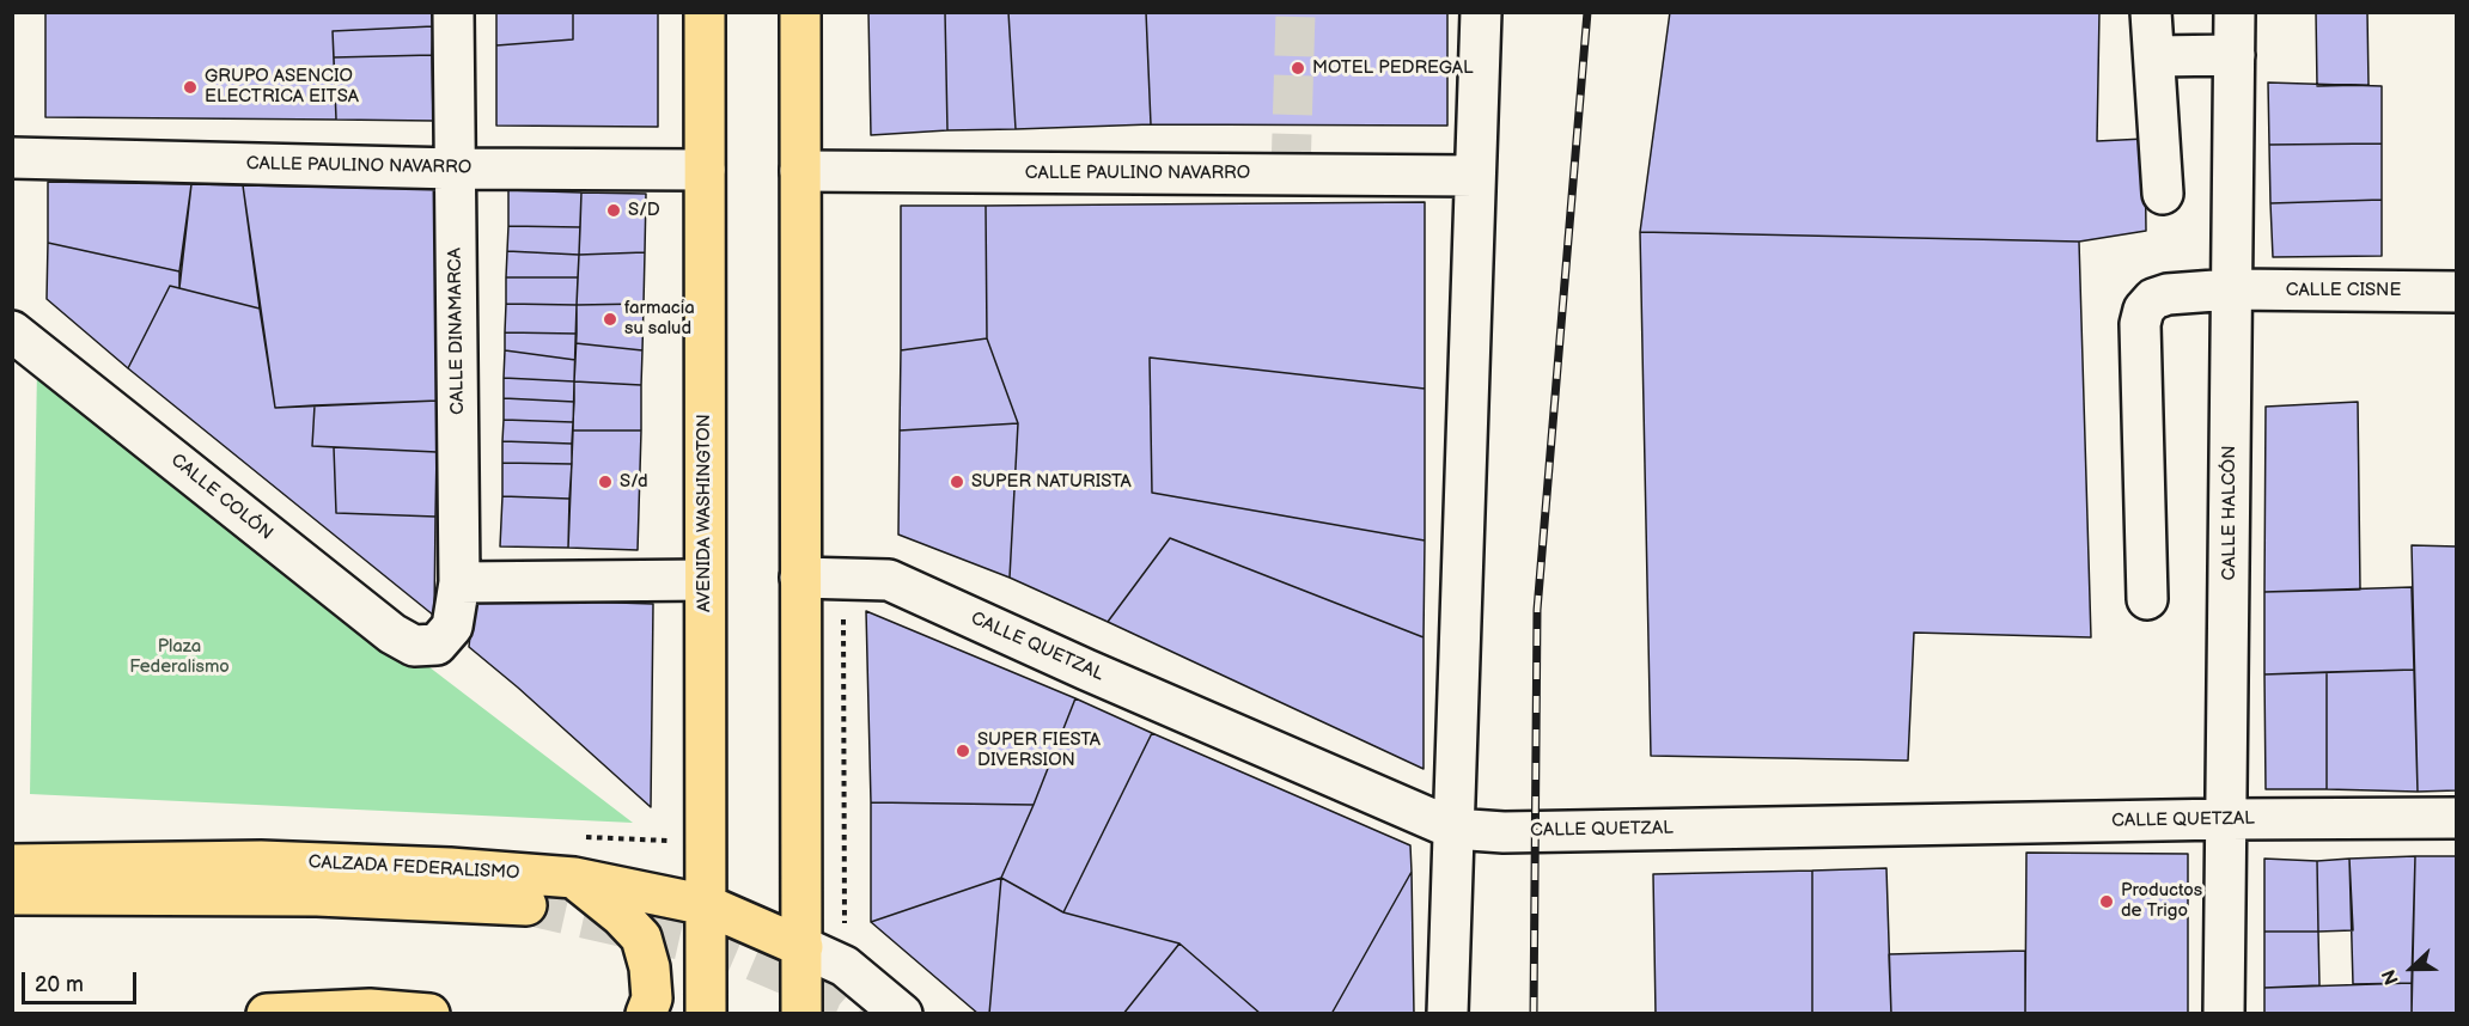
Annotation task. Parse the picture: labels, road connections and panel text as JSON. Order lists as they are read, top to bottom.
{
  "streets": {
    "main road": ["AVENIDA WASHINGTON", "CALZADA FEDERALISMO"],
    "street": [
      "CALLE PAULINO NAVARRO",
      "CALLE CISNE",
      "CALLE DINAMARCA",
      "CALLE COLÓN",
      "CALLE HALCÓN",
      "CALLE QUETZAL"
    ]
  },
  "crossings": [
    ["CALLE PAULINO NAVARRO", "CALLE DINAMARCA"],
    ["CALLE PAULINO NAVARRO", "AVENIDA WASHINGTON"],
    ["CALLE CISNE", "CALLE HALCÓN"],
    ["CALLE DINAMARCA", "CALLE COLÓN"],
    ["AVENIDA WASHINGTON", "CALZADA FEDERALISMO"],
    ["CALLE HALCÓN", "CALLE QUETZAL"]
  ],
  "parks": ["Plaza Federalismo"],
  "places": [
    "MOTEL PEDREGAL",
    "GRUPO ASENCIO ELECTRICA EITSA",
    "S/D",
    "farmacia su salud",
    "S/d",
    "SUPER NATURISTA",
    "SUPER FIESTA DIVERSION",
    "Productos de Trigo"
  ],
  "scale_bar": "20 m",
  "north": "left"
}
